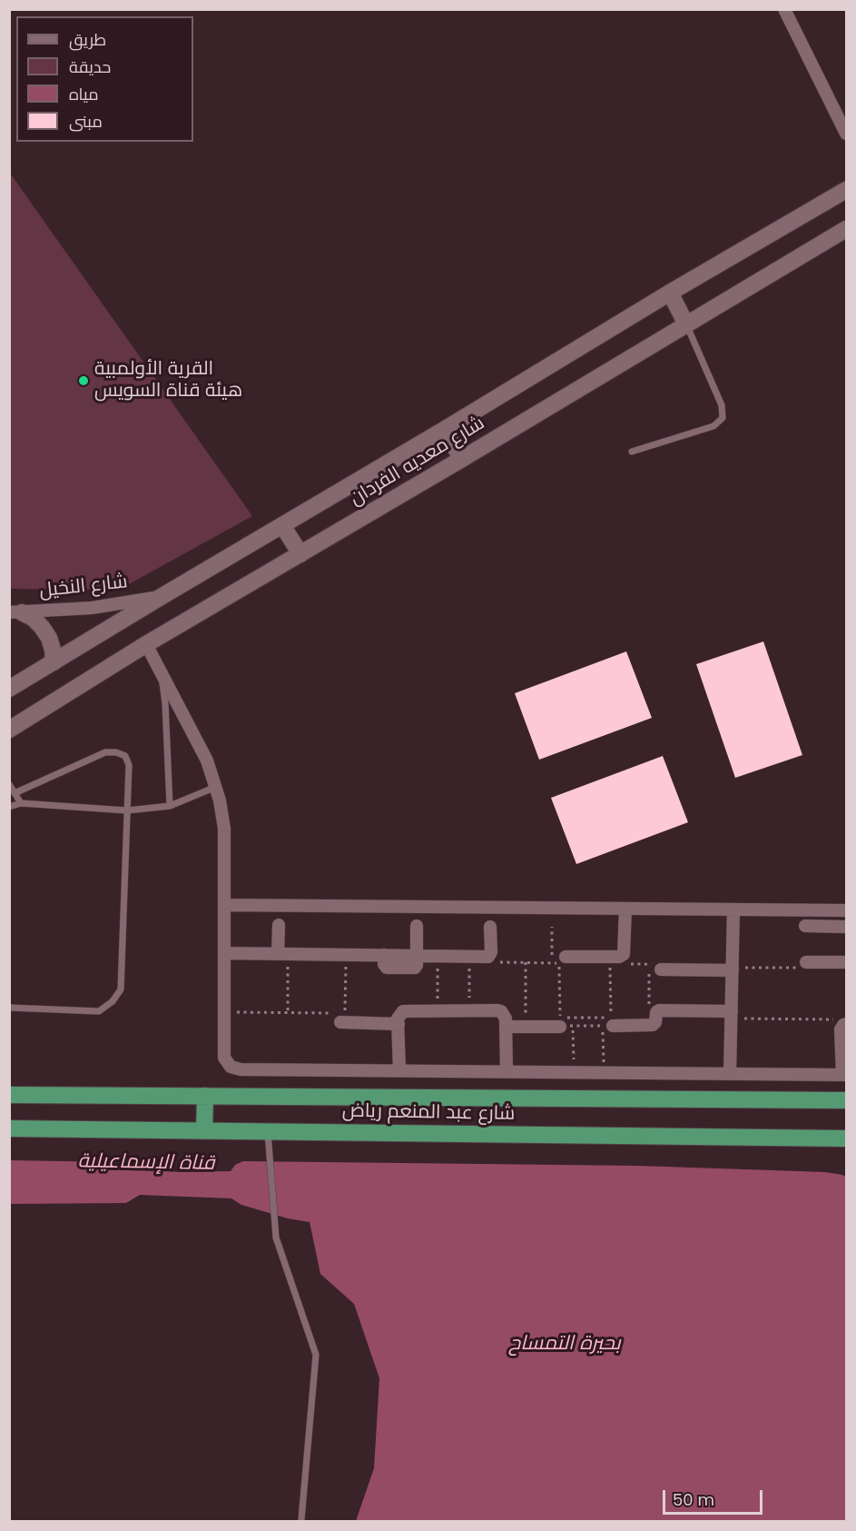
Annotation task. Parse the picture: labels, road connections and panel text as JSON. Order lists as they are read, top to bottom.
{
  "streets": {
    "highway": ["شارع عبد المنعم رياض"],
    "street": ["شارع معديه الفردان", "شارع النخيل"]
  },
  "crossings": [
    ["شارع معديه الفردان", "شارع النخيل"]
  ],
  "water": ["قناة الإسماعيلية", "بحيرة التمساح"],
  "places": ["القرية الأولمبية هيئة قناة السويس"],
  "legend": [
    "طريق",
    "حديقة",
    "مياه",
    "مبنى"
  ],
  "scale_bar": "50 m"
}
